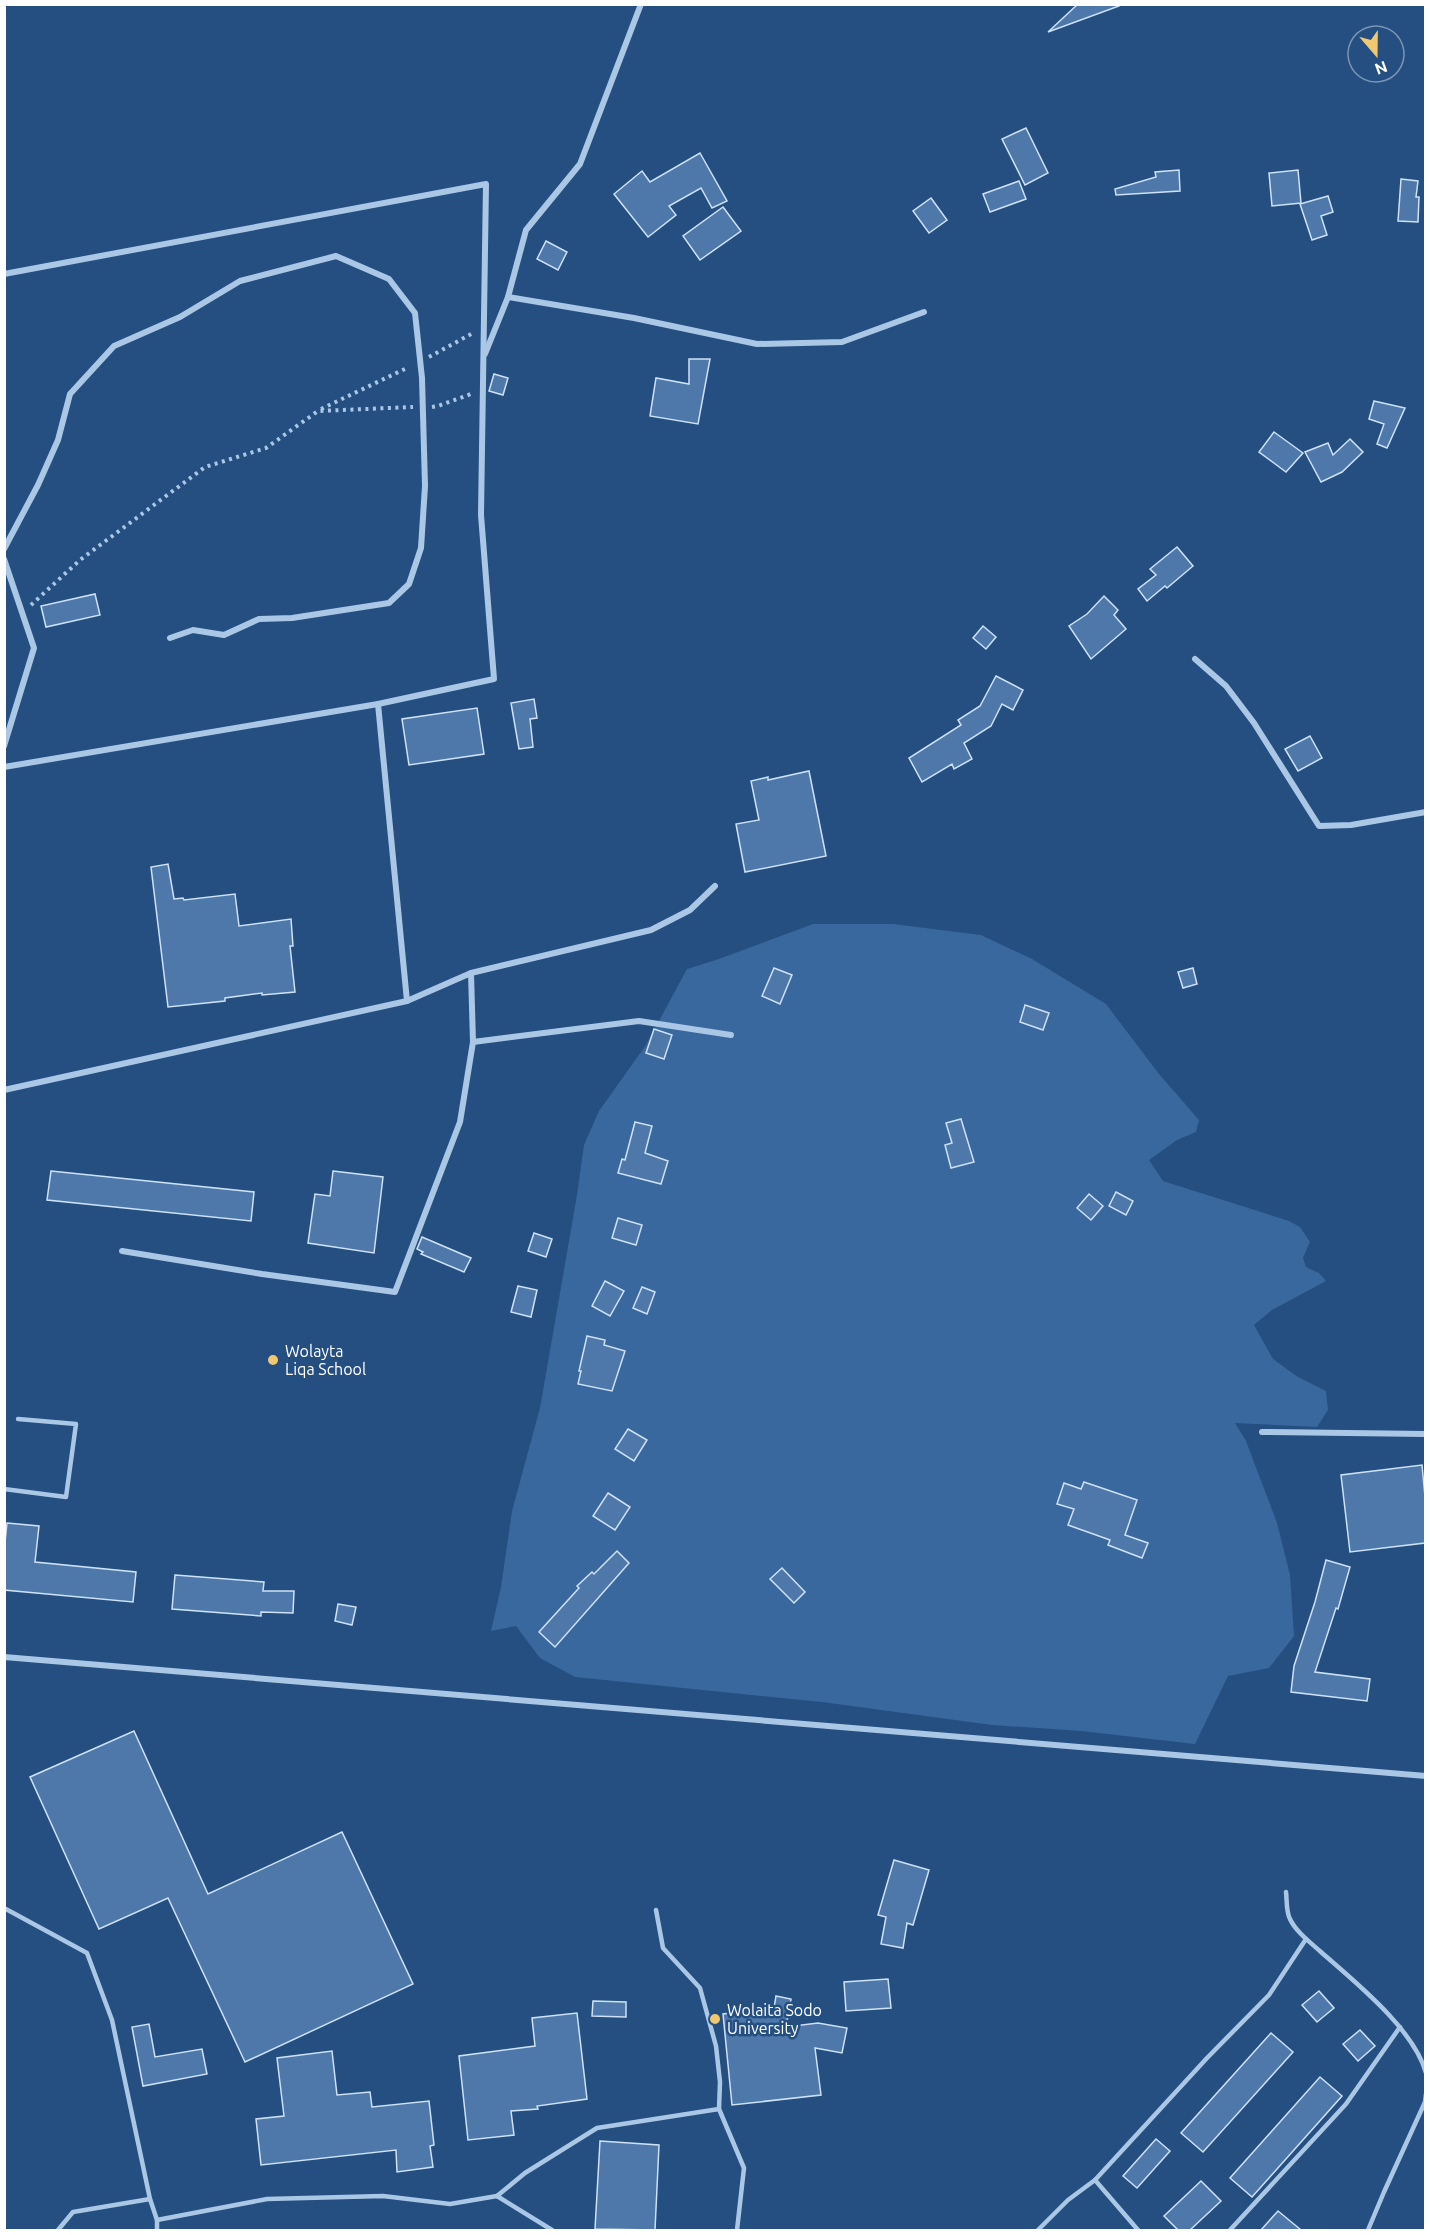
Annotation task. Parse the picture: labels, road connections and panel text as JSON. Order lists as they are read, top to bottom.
{
  "places": ["Wolayta Liqa School", "Wolaita Sodo University"],
  "north": "bottom"
}
